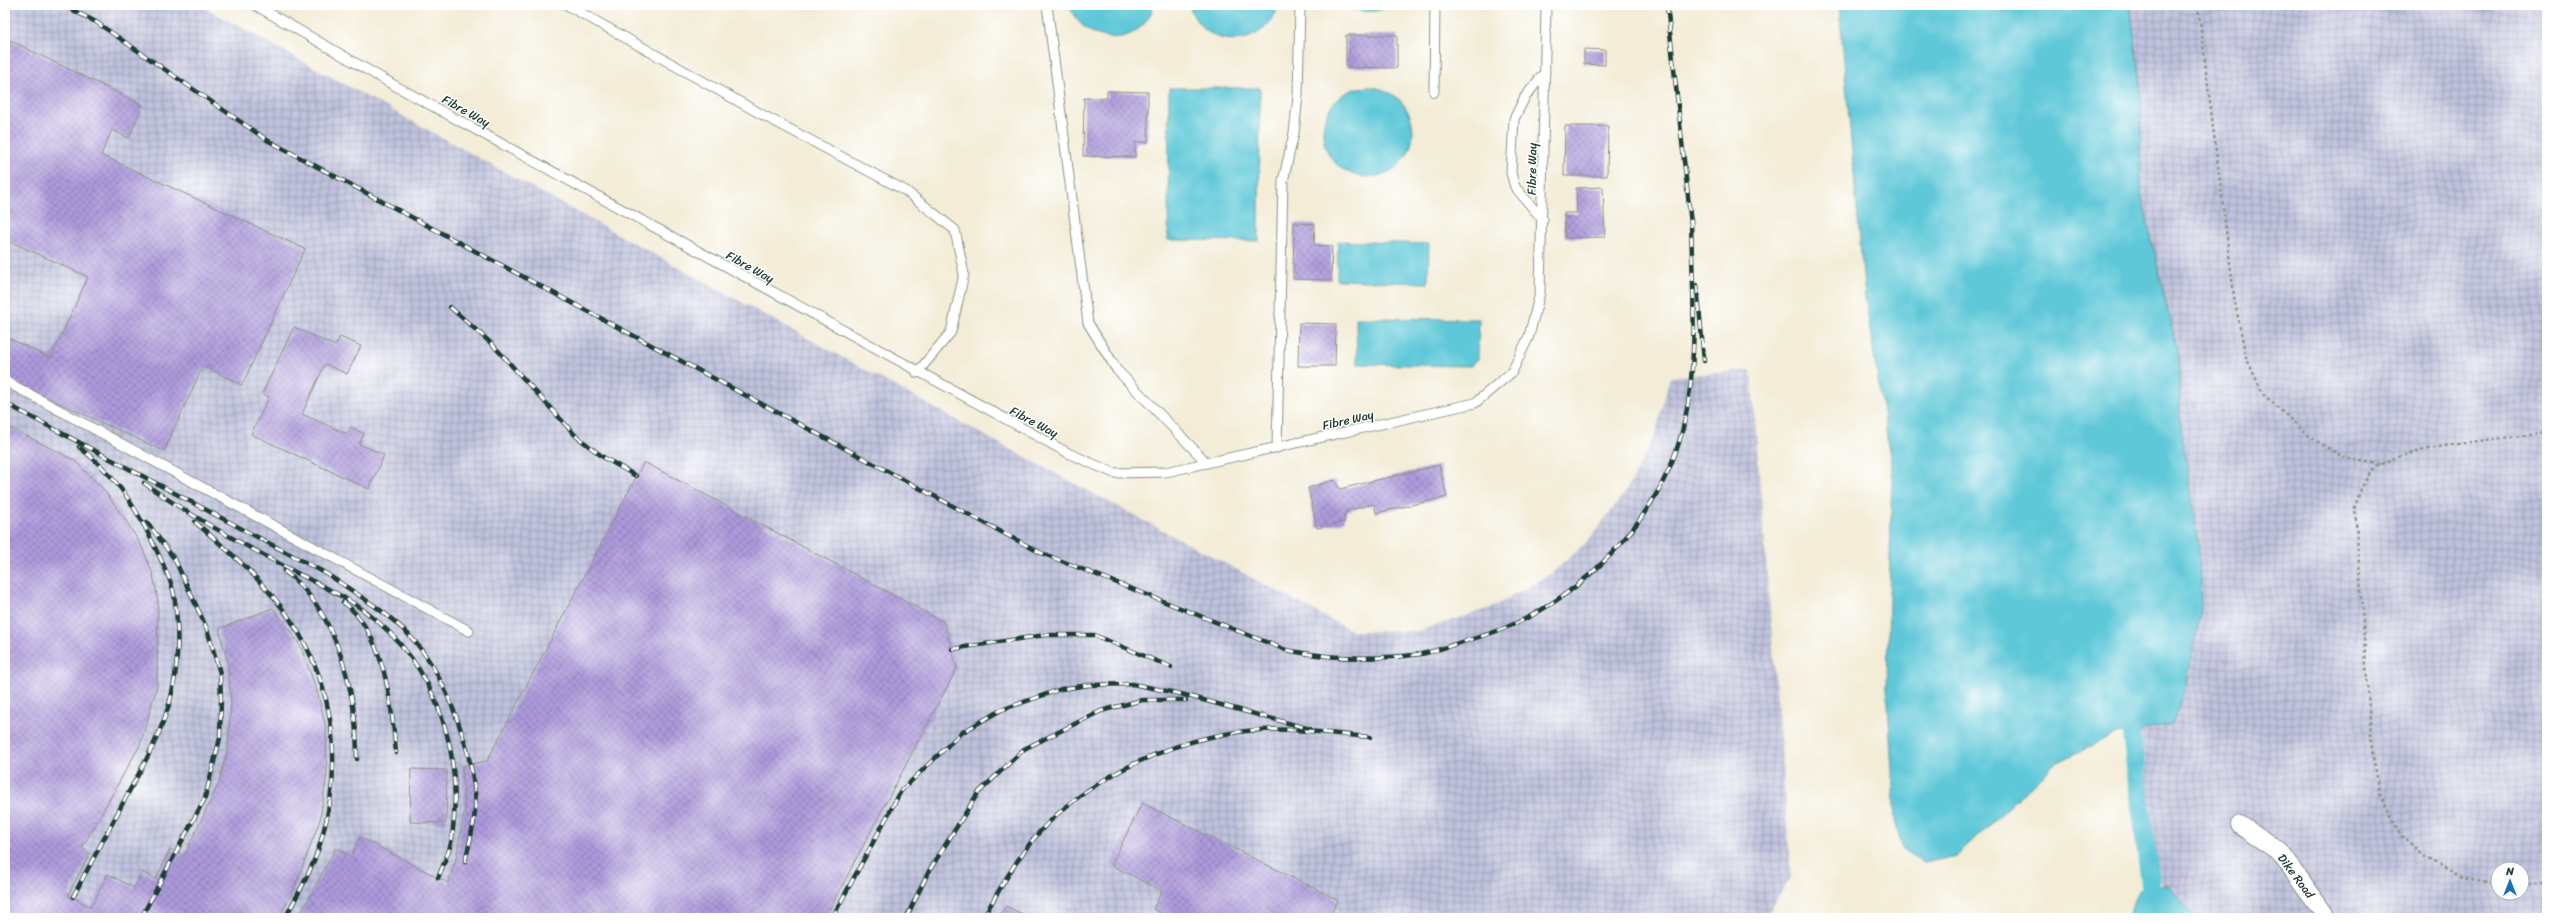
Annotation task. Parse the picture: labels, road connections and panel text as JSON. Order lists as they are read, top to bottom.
{
  "streets": {
    "street": ["Dike Road"],
    "lane": ["Fibre Way"]
  },
  "north": "top"
}
